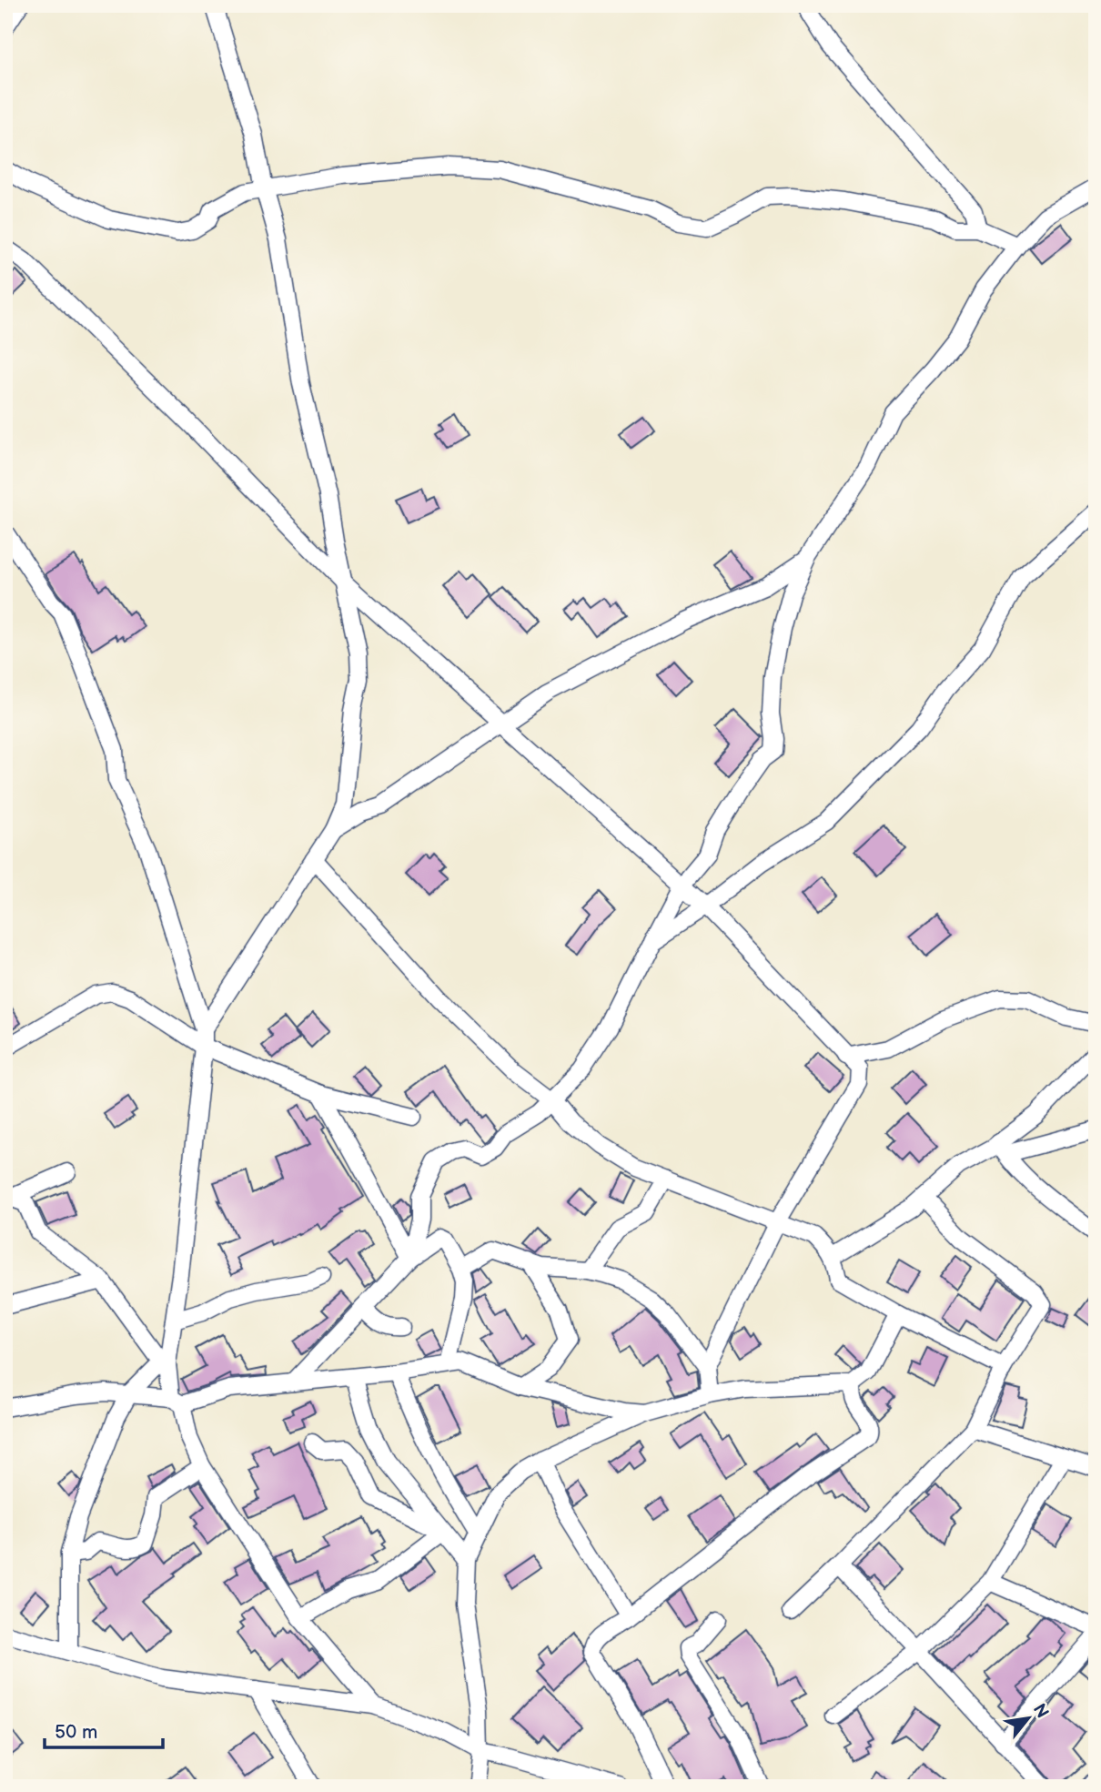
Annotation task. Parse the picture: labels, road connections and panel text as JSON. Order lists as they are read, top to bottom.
{
  "scale_bar": "50 m",
  "north": "top right"
}
